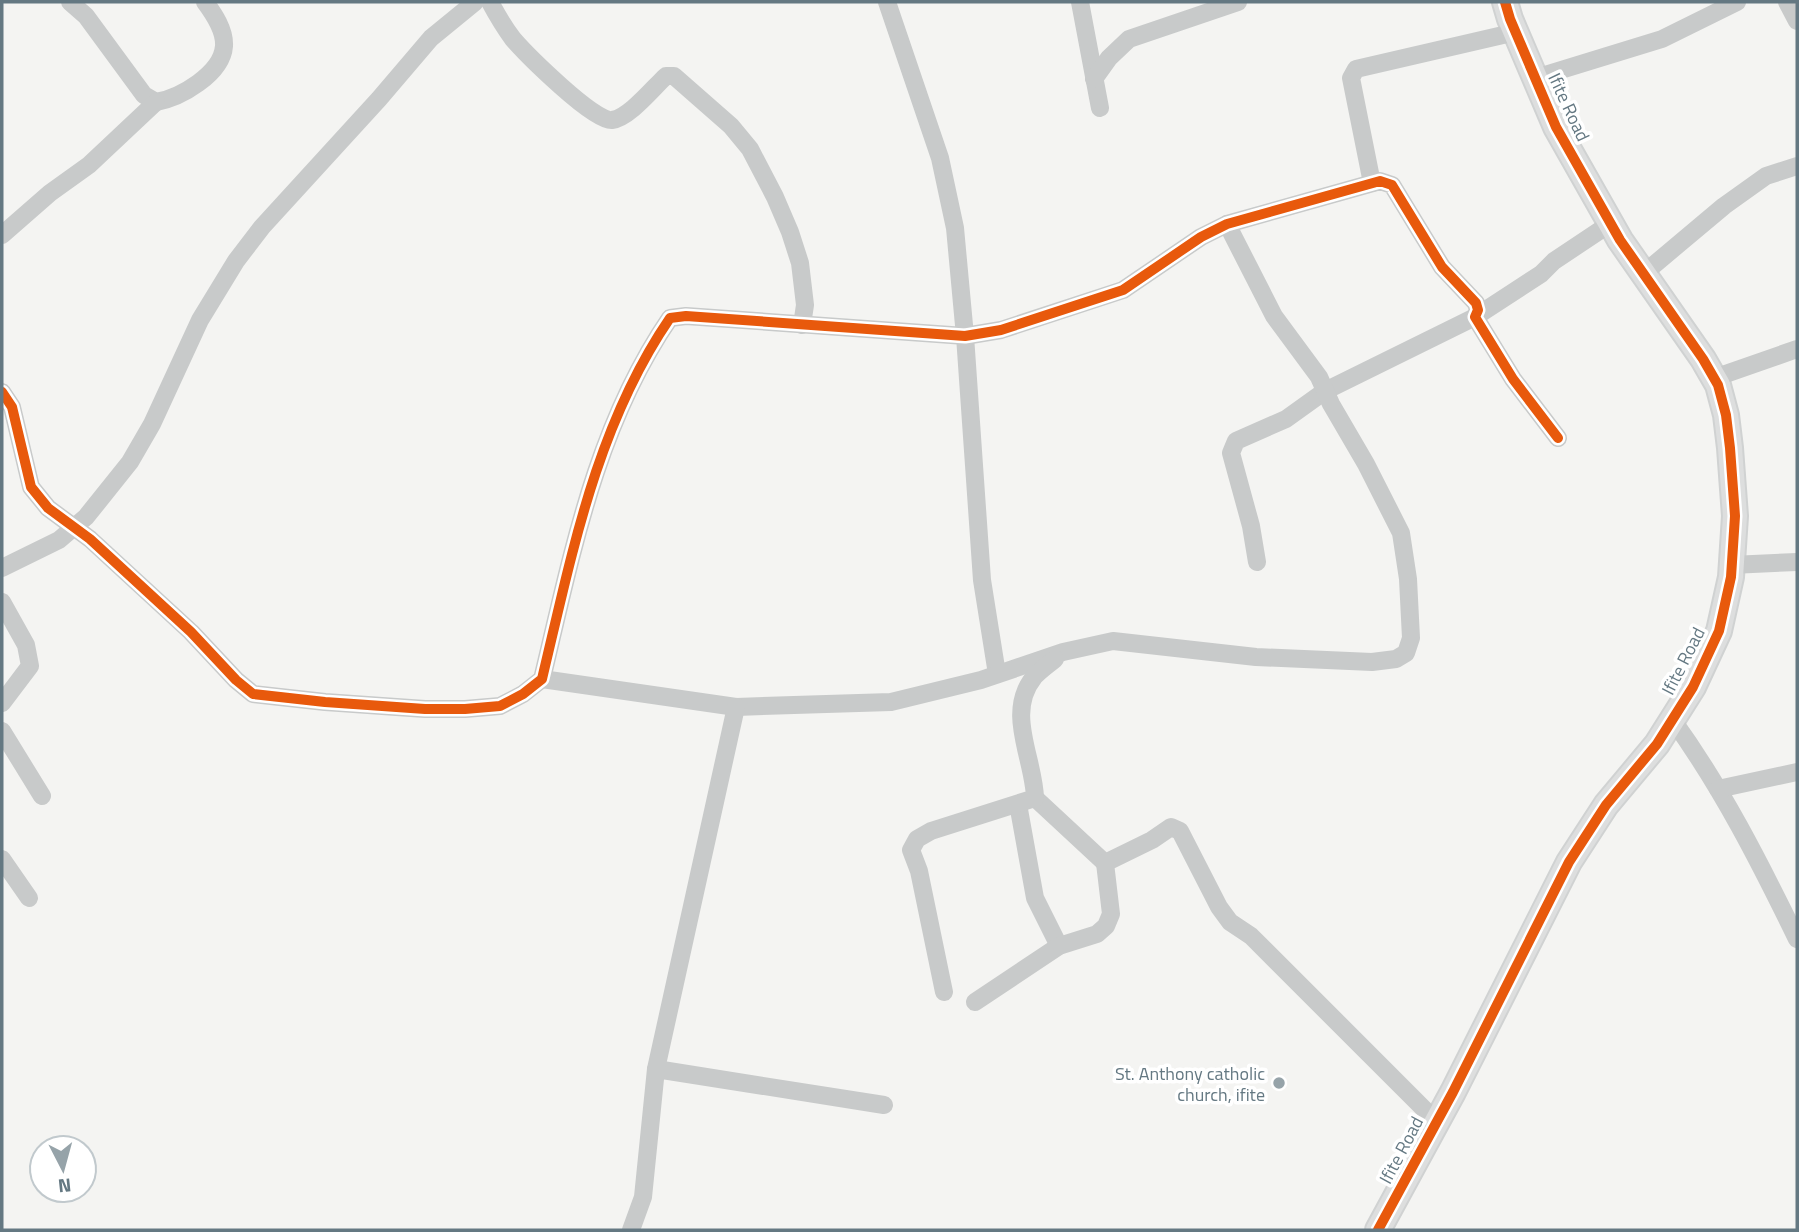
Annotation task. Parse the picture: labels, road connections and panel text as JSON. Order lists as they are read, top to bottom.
{
  "streets": {
    "street": ["Ifite Road"]
  },
  "places": ["St. Anthony catholic church, ifite"],
  "north": "bottom"
}
